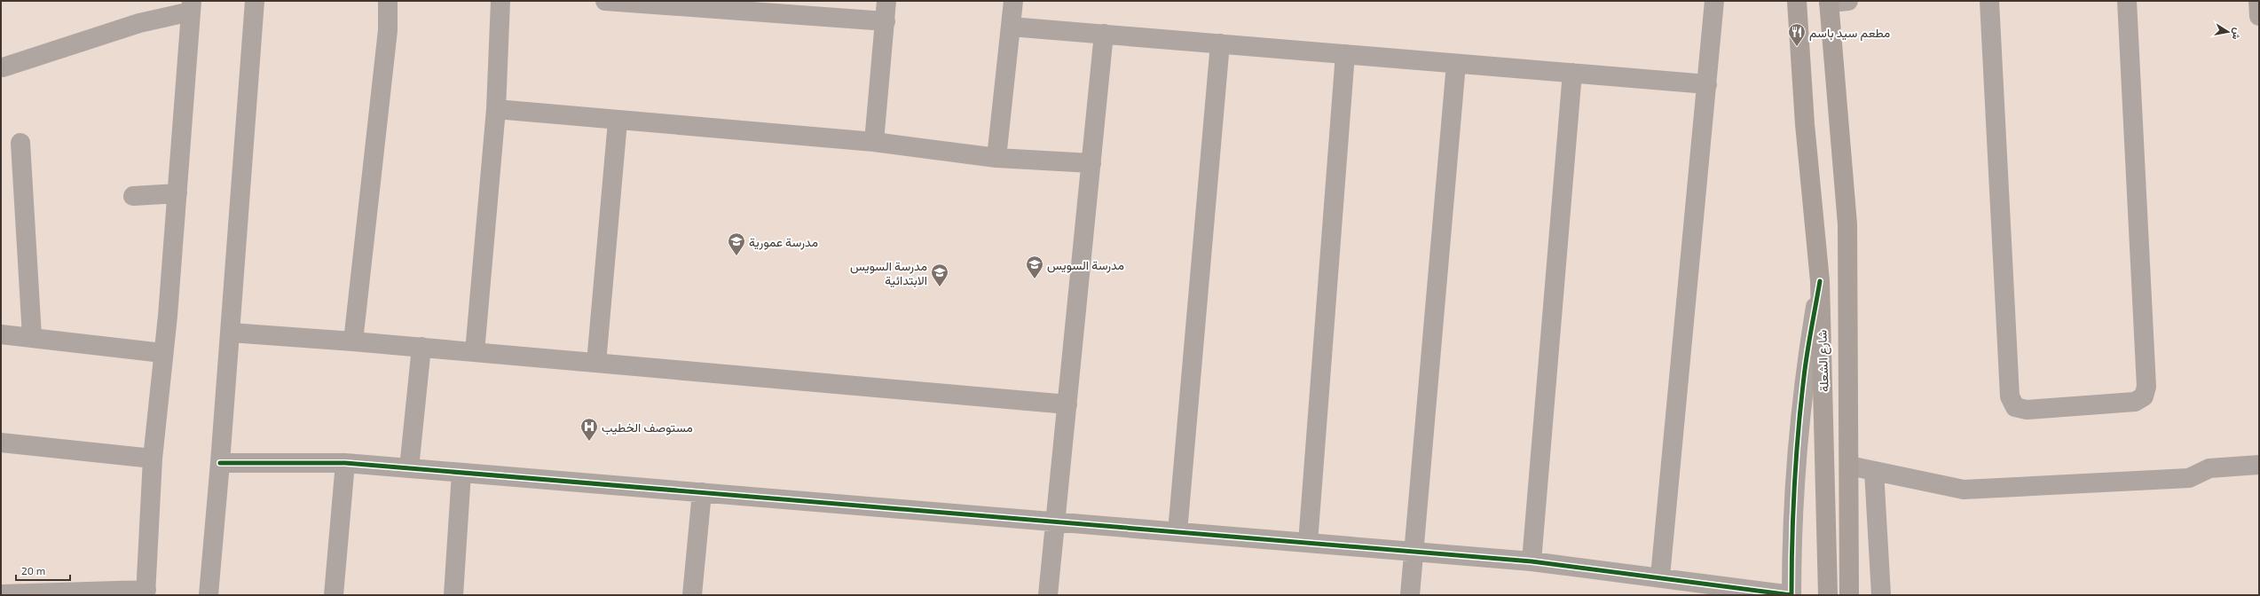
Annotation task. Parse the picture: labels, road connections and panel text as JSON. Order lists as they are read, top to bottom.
{
  "streets": {
    "main road": ["شارع الشعلة"]
  },
  "places": {
    "restaurant": ["مطعم سيد باسم"],
    "school or university": ["مدرسة عمورية", "مدرسة السويس", "مدرسة السويس الابتدائية"],
    "hospital": ["مستوصف الخطيب"]
  },
  "scale_bar": "20 m",
  "north": "right"
}
